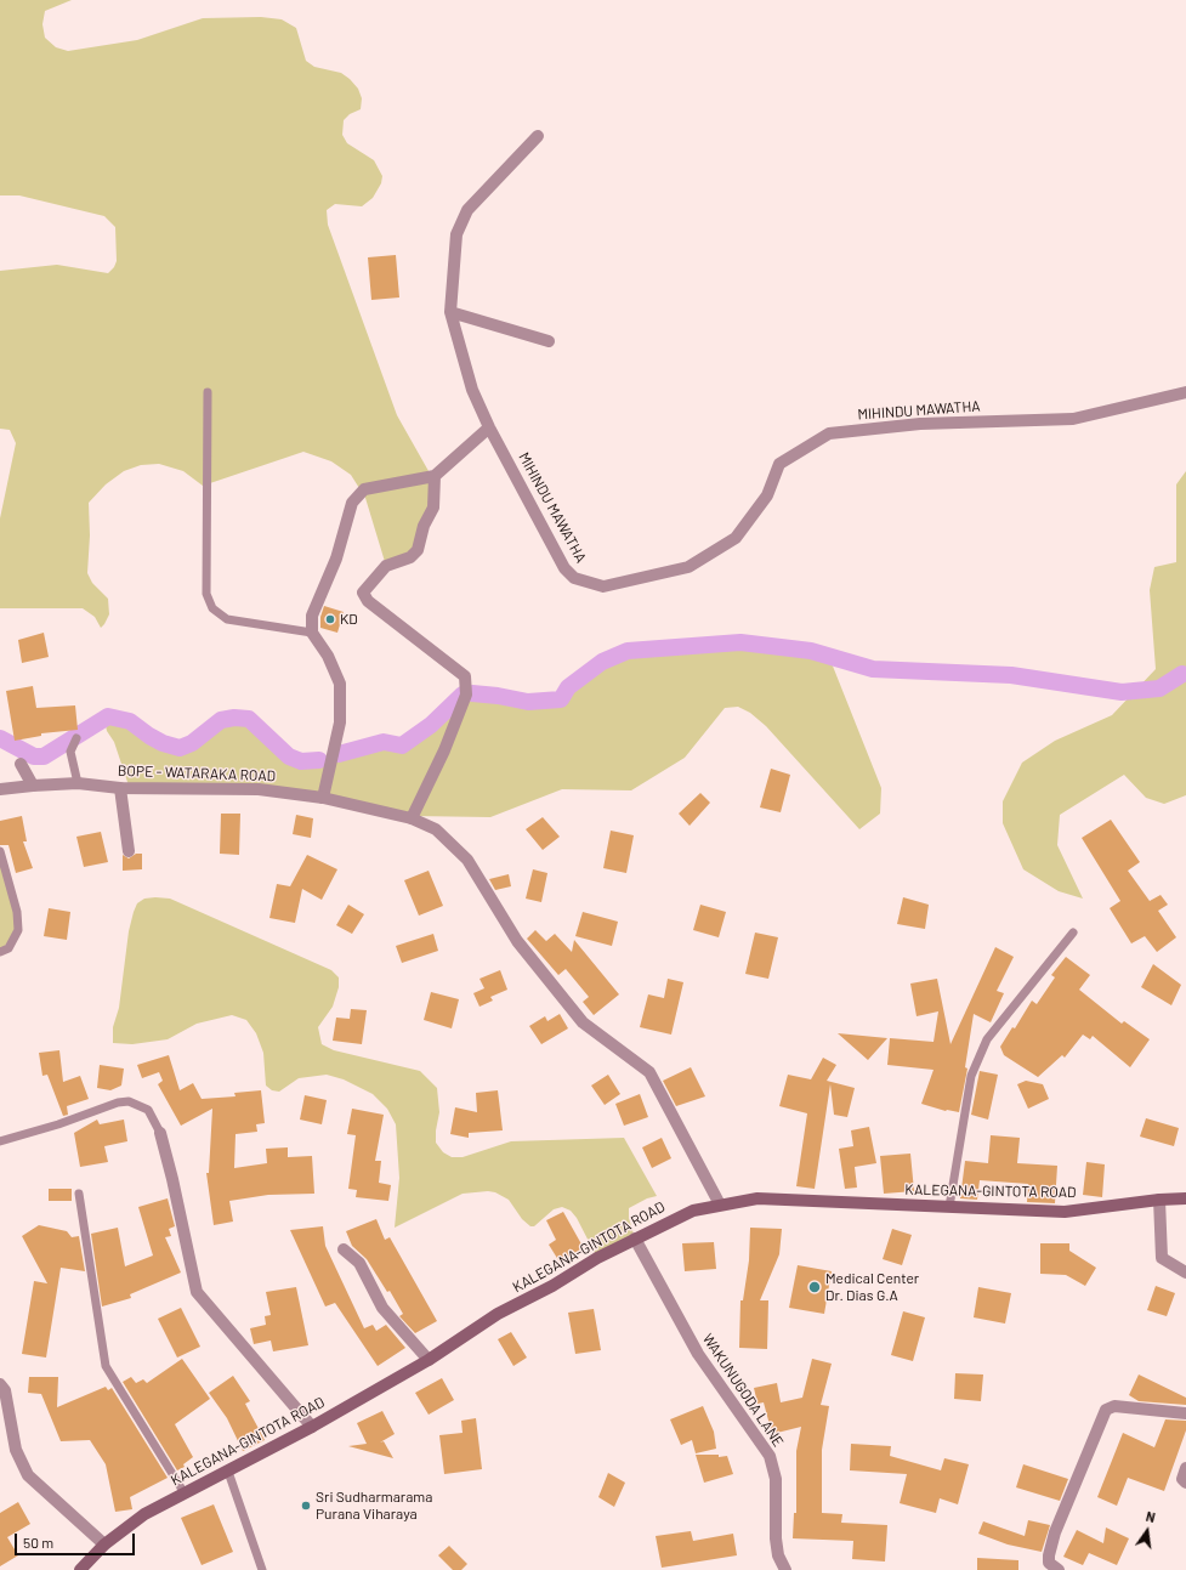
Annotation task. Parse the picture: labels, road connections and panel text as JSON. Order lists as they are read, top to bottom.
{
  "streets": {
    "main road": ["KALEGANA-GINTOTA ROAD"],
    "street": ["MIHINDU MAWATHA", "BOPE - WATARAKA ROAD", "WAKUNUGODA LANE"]
  },
  "crossings": [
    ["BOPE - WATARAKA ROAD", "KALEGANA-GINTOTA ROAD"],
    ["KALEGANA-GINTOTA ROAD", "WAKUNUGODA LANE"]
  ],
  "places": ["KD", "Medical Center Dr. Dias G.A", "Sri Sudharmarama Purana Viharaya"],
  "scale_bar": "50 m",
  "north": "top"
}
